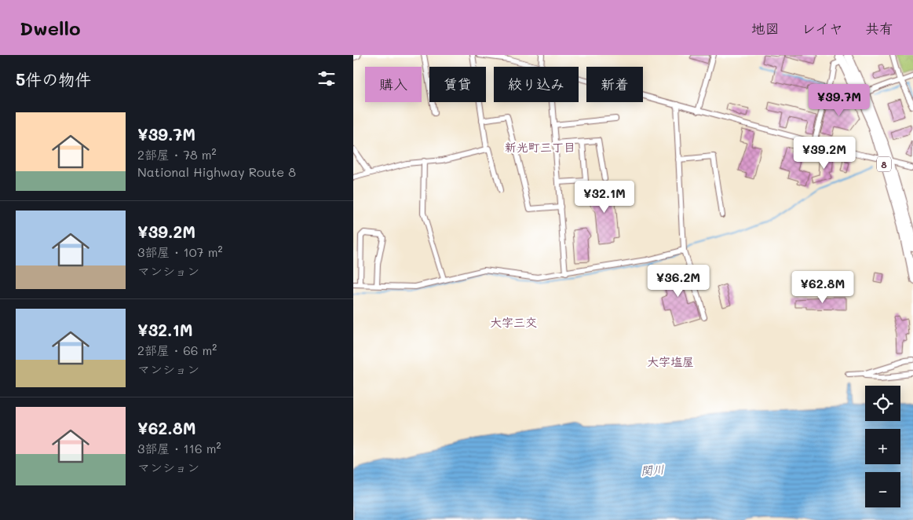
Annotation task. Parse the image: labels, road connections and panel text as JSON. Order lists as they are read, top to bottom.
{
  "streets": {
    "highway": ["8"]
  },
  "districts": ["新光町三丁目", "大字三交", "大字塩屋"],
  "water": ["関川"],
  "page": {
    "header": "Dwello",
    "nav": ["地図", "レイヤ", "共有"],
    "heading": "5件の物件",
    "chip": [
      "購入",
      "賃貸",
      "絞り込み",
      "新着"
    ],
    "price": [
      "¥39.7M",
      "¥39.2M",
      "¥32.1M",
      "¥36.2M",
      "¥62.8M"
    ],
    "list": [
      {
        "name": "¥39.7M",
        "note": "2部屋 · 78 m² · National Highway Route 8"
      },
      {
        "name": "¥39.2M",
        "note": "3部屋 · 107 m² · マンション"
      },
      {
        "name": "¥32.1M",
        "note": "2部屋 · 66 m² · マンション"
      },
      {
        "name": "¥62.8M",
        "note": "3部屋 · 116 m² · マンション"
      }
    ],
    "map_buttons": ["+", "−"]
  }
}
